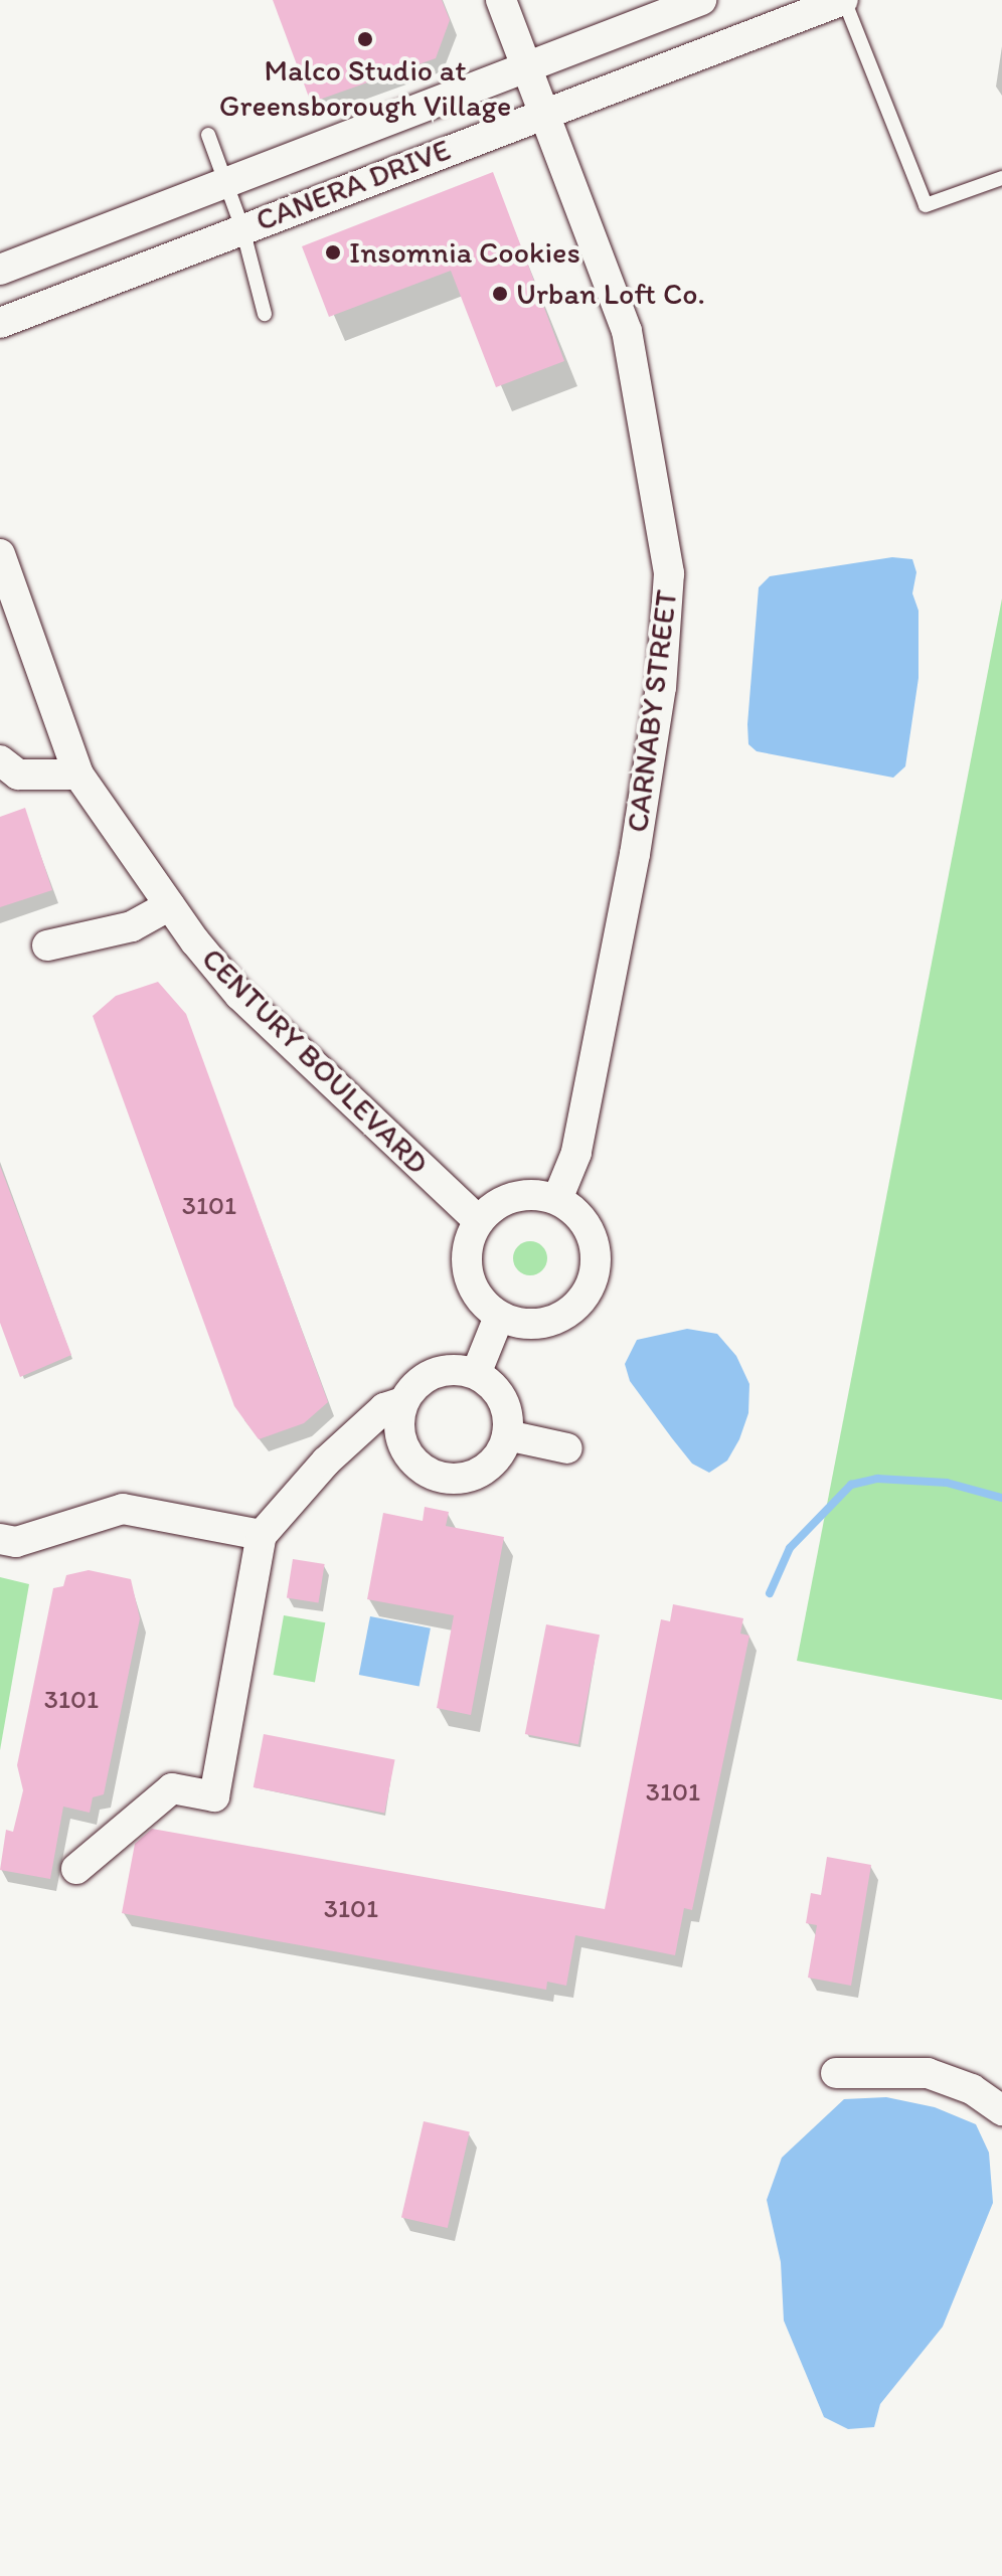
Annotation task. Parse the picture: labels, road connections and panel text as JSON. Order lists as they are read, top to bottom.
{
  "streets": {
    "street": ["CANERA DRIVE", "CARNABY STREET", "CENTURY BOULEVARD"]
  },
  "crossings": [
    ["CANERA DRIVE", "CARNABY STREET"],
    ["CARNABY STREET", "CENTURY BOULEVARD"]
  ],
  "places": ["Malco Studio at Greensborough Village", "Insomnia Cookies", "Urban Loft Co."],
  "house_numbers": [
    "3101",
    "3101",
    "3101",
    "3101"
  ]
}
